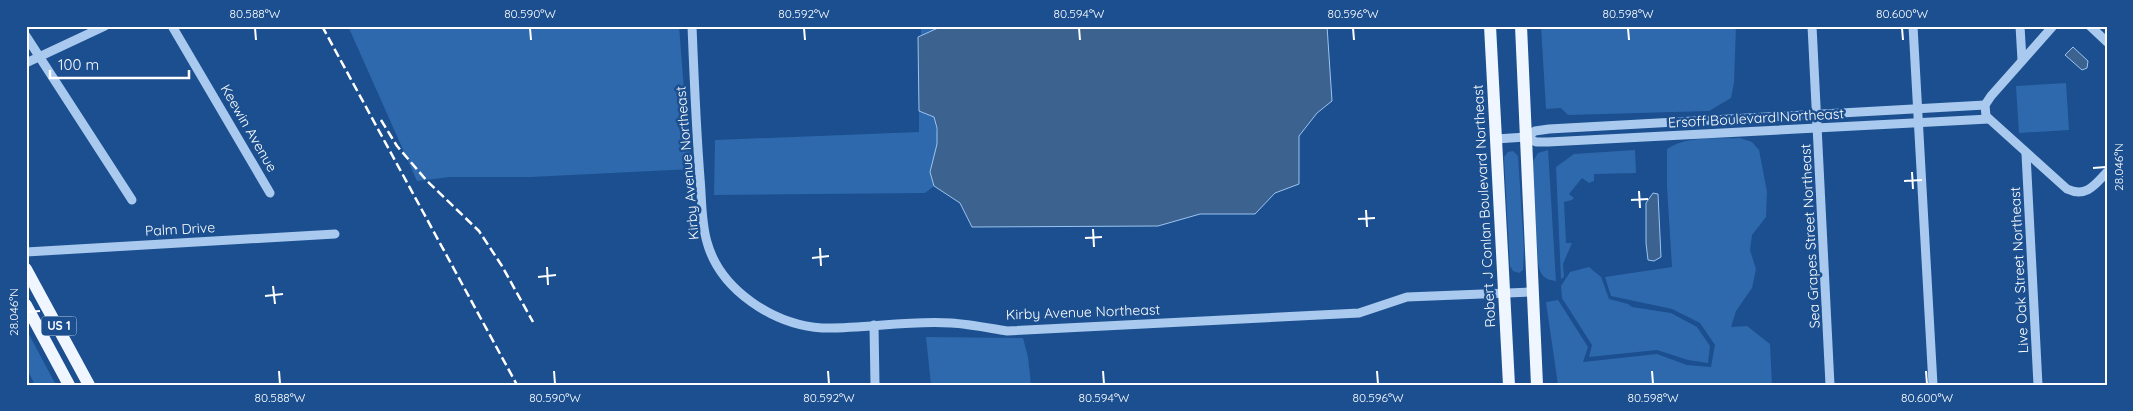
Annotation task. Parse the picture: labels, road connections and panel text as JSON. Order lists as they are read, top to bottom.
{
  "streets": {
    "main road": ["Robert J Conlan Boulevard Northeast", "US 1"],
    "street": [
      "Ersoff Boulevard Northeast",
      "Keewin Avenue",
      "Kirby Avenue Northeast",
      "Palm Drive",
      "Sea Grapes Street Northeast",
      "Live Oak Street Northeast"
    ]
  },
  "crossings": [
    ["Ersoff Boulevard Northeast", "Robert J Conlan Boulevard Northeast"],
    ["Ersoff Boulevard Northeast", "Sea Grapes Street Northeast"],
    ["Kirby Avenue Northeast", "Robert J Conlan Boulevard Northeast"]
  ],
  "scale_bar": "100 m",
  "coordinates": [
    "80.588°W",
    "80.590°W",
    "80.592°W",
    "80.594°W",
    "80.596°W",
    "80.598°W",
    "80.600°W",
    "28.046°N"
  ]
}
